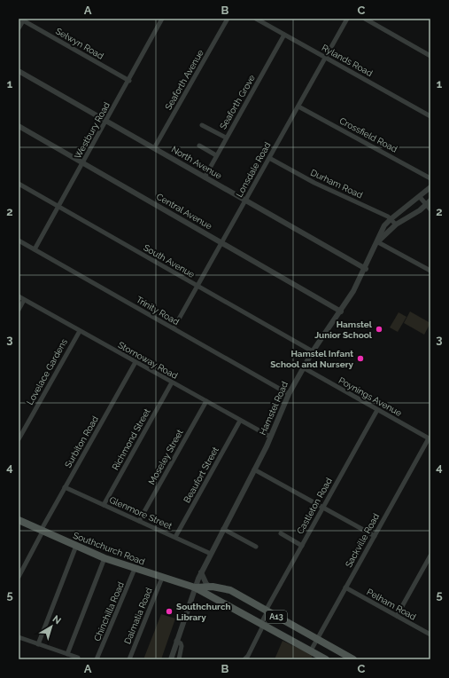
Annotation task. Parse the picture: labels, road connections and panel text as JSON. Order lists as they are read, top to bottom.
{
  "streets": {
    "main road": ["Southchurch Road", "A13"],
    "street": [
      "Selwyn Road",
      "Rylands Road",
      "Seaforth Avenue",
      "Seaforth Grove",
      "Westbury Road",
      "Crossfield Road",
      "North Avenue",
      "Lonsdale Road",
      "Durham Road",
      "Central Avenue",
      "South Avenue",
      "Trinity Road",
      "Stornoway Road",
      "Lovelace Gardens",
      "Poynings Avenue",
      "Hamstel Road",
      "Richmond Street",
      "Surbiton Road",
      "Moseley Street",
      "Beaufort Street",
      "Castleton Road",
      "Glenmore Street",
      "Sackville Road",
      "Pelham Road",
      "Chinchilla Road",
      "Dalmatia Road"
    ]
  },
  "crossings": [
    ["Selwyn Road", "Westbury Road"],
    ["Rylands Road", "Seaforth Grove"],
    ["Rylands Road", "Lonsdale Road"],
    ["Seaforth Avenue", "North Avenue"],
    ["Seaforth Grove", "North Avenue"],
    ["Westbury Road", "North Avenue"],
    ["Westbury Road", "Central Avenue"],
    ["Westbury Road", "South Avenue"],
    ["Westbury Road", "Trinity Road"],
    ["Crossfield Road", "Lonsdale Road"],
    ["North Avenue", "Lonsdale Road"],
    ["North Avenue", "Hamstel Road"],
    ["Lonsdale Road", "Durham Road"],
    ["Lonsdale Road", "Central Avenue"],
    ["Lonsdale Road", "South Avenue"],
    ["Lonsdale Road", "Trinity Road"],
    ["Durham Road", "Hamstel Road"],
    ["Central Avenue", "Hamstel Road"],
    ["South Avenue", "Hamstel Road"],
    ["Trinity Road", "Hamstel Road"],
    ["Stornoway Road", "Lovelace Gardens"],
    ["Stornoway Road", "Hamstel Road"],
    ["Stornoway Road", "Richmond Street"],
    ["Stornoway Road", "Surbiton Road"],
    ["Stornoway Road", "Moseley Street"],
    ["Stornoway Road", "Beaufort Street"],
    ["Poynings Avenue", "Hamstel Road"],
    ["Poynings Avenue", "Castleton Road"],
    ["Poynings Avenue", "Sackville Road"],
    ["Hamstel Road", "Glenmore Street"],
    ["Hamstel Road", "Southchurch Road"],
    ["Hamstel Road", "A13"],
    ["Richmond Street", "Glenmore Street"],
    ["Surbiton Road", "Glenmore Street"],
    ["Surbiton Road", "Southchurch Road"],
    ["Moseley Street", "Glenmore Street"],
    ["Beaufort Street", "Glenmore Street"],
    ["Castleton Road", "A13"],
    ["Sackville Road", "Pelham Road"],
    ["Sackville Road", "A13"],
    ["Southchurch Road", "Chinchilla Road"],
    ["Southchurch Road", "Dalmatia Road"],
    ["Southchurch Road", "A13"]
  ],
  "places": ["Hamstel Junior School", "Hamstel Infant School and Nursery", "Southchurch Library"],
  "north": "top right",
  "grid": {
    "columns": ["A", "B", "C"],
    "rows": [
      "1",
      "2",
      "3",
      "4",
      "5"
    ]
  }
}
